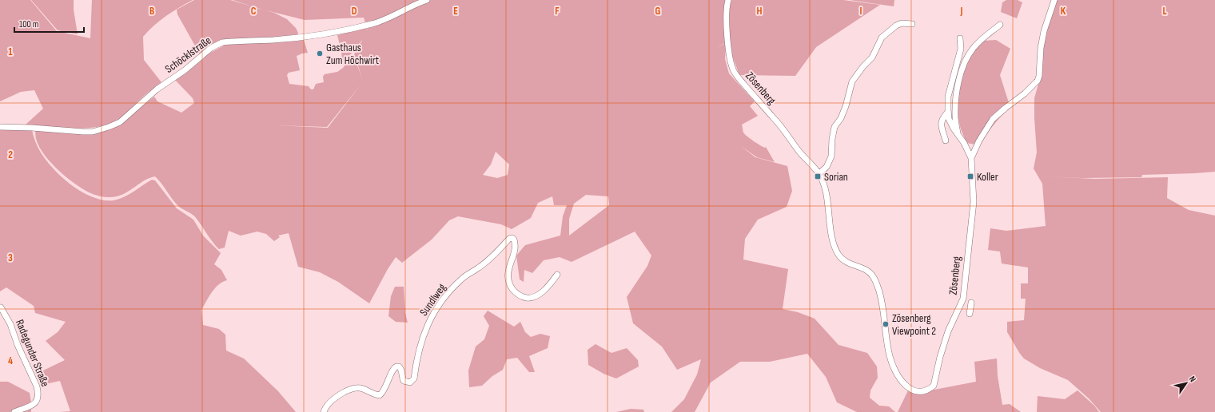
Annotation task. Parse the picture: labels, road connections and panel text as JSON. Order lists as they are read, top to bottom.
{
  "streets": {
    "street": [
      "Schöcklstraße",
      "Zösenberg",
      "Sundlweg",
      "Radegunder Straße"
    ]
  },
  "places": {
    "other": ["Gasthaus Zum Höchwirt", "Zösenberg Viewpoint 2"],
    "transit": ["Sorian", "Koller"]
  },
  "scale_bar": "100 m",
  "north": "top right",
  "grid": {
    "columns": [
      "B",
      "C",
      "D",
      "E",
      "F",
      "G",
      "H",
      "I",
      "J",
      "K",
      "L"
    ],
    "rows": [
      "1",
      "2",
      "3",
      "4"
    ]
  }
}
